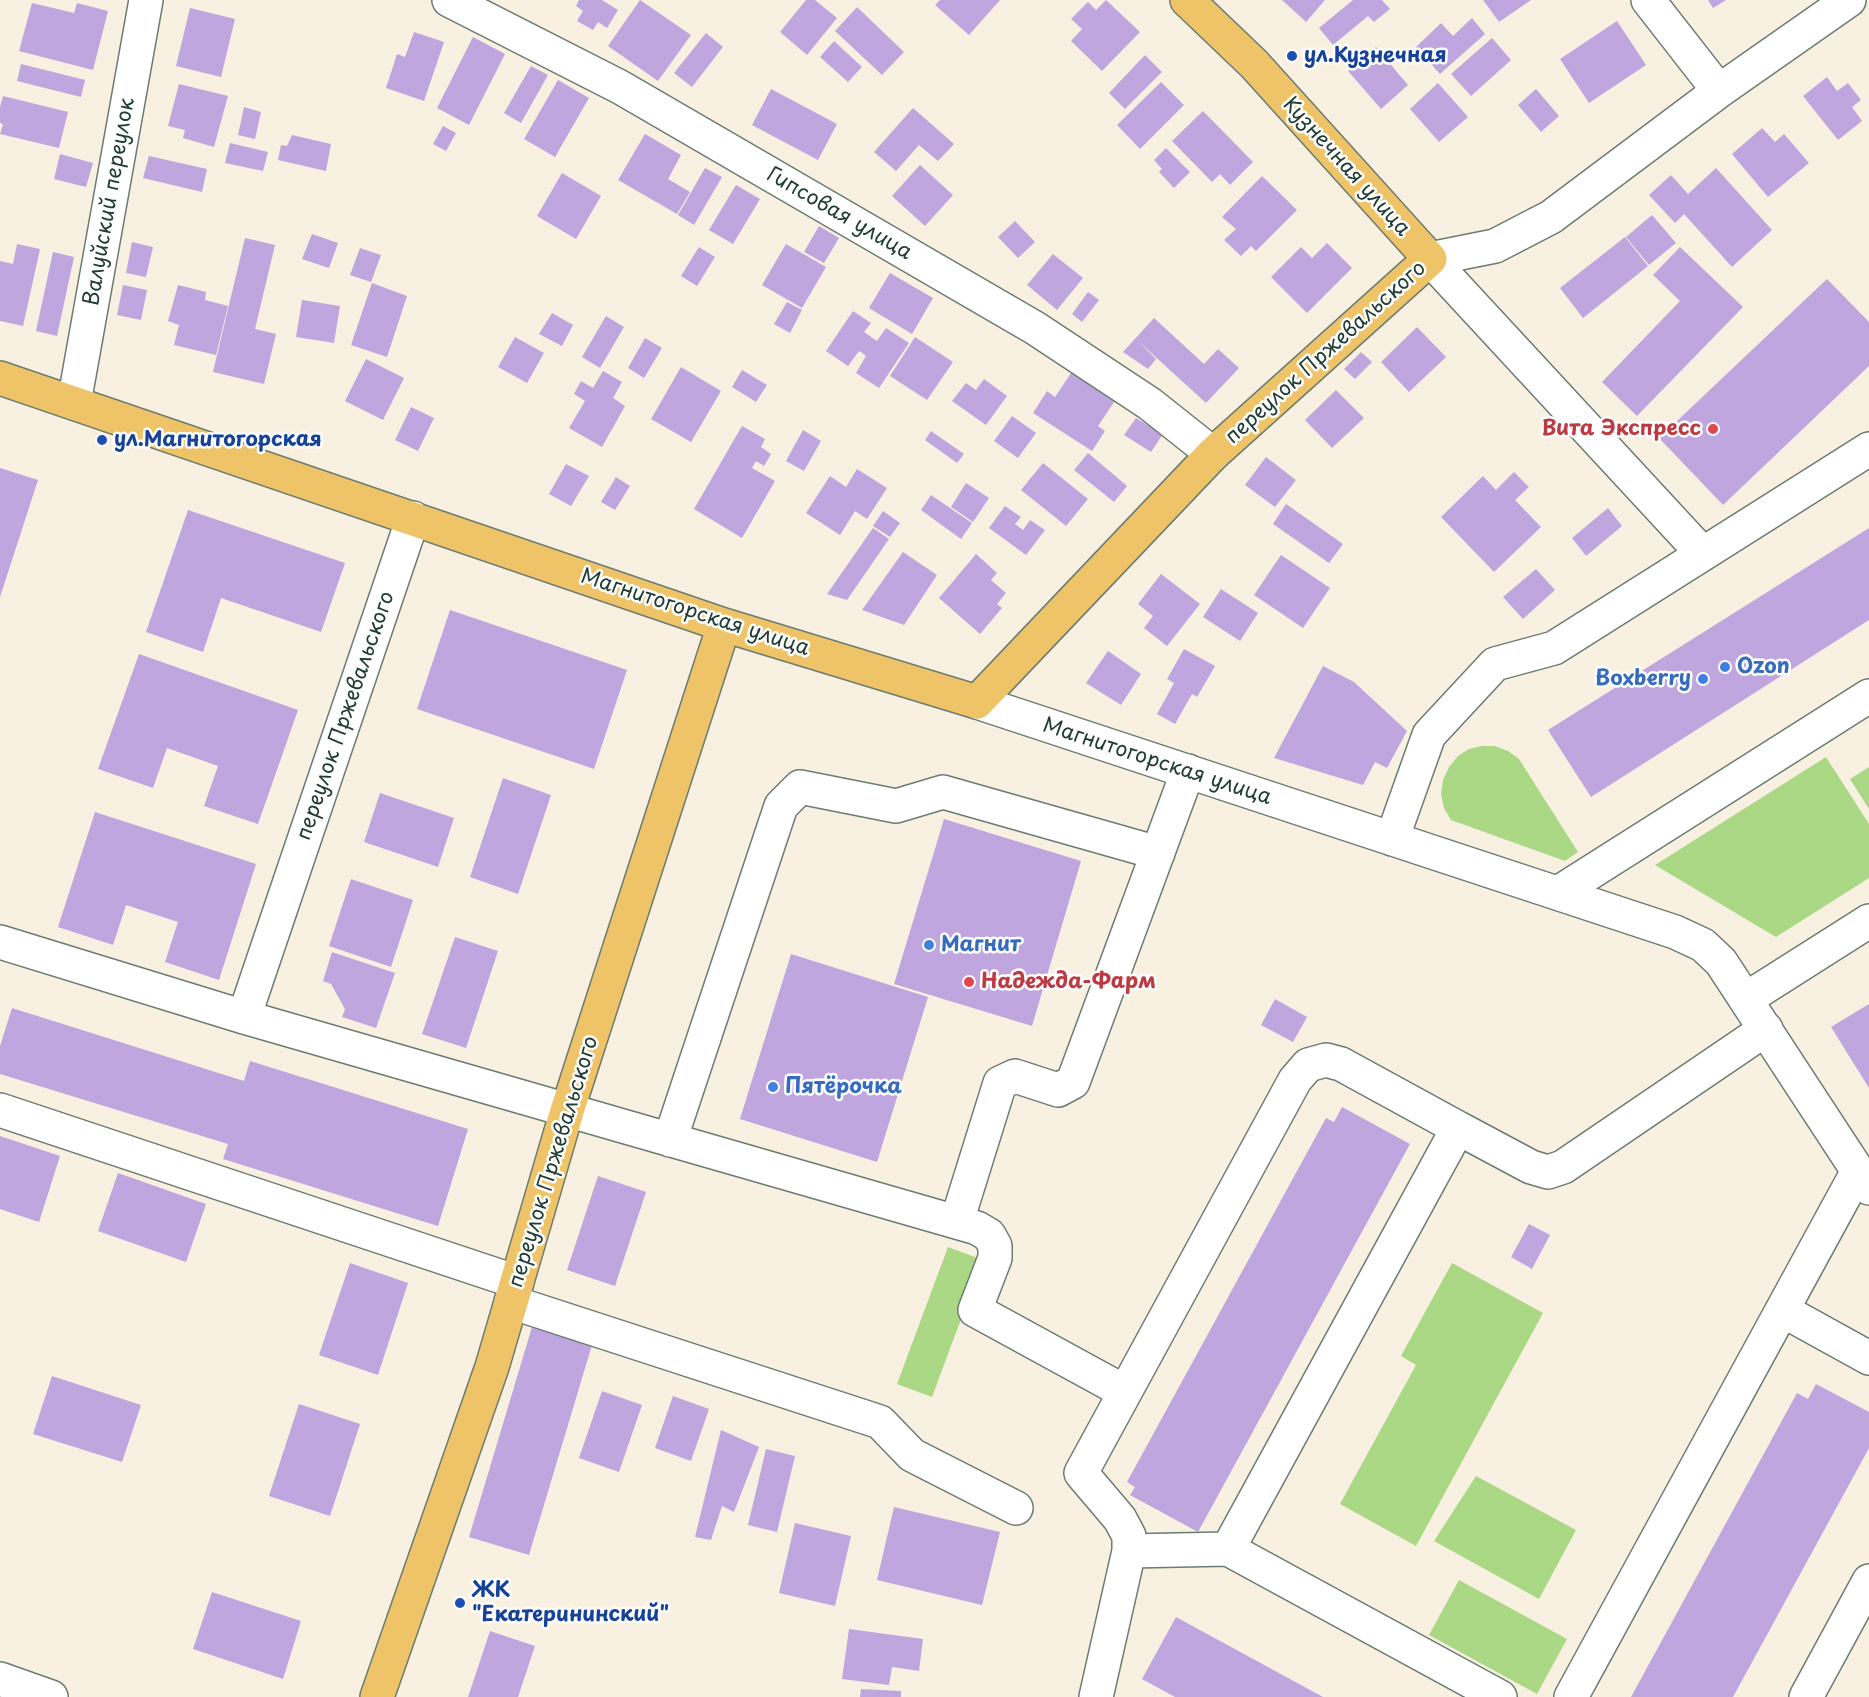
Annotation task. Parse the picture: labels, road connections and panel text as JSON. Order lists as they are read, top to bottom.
{
  "streets": {
    "main road": ["Кузнечная улица", "переулок Пржевальского", "Магнитогорская улица"],
    "street": ["Валуйский переулок", "Гипсовая улица"]
  },
  "crossings": [
    ["Кузнечная улица", "переулок Пржевальского"],
    ["Валуйский переулок", "Магнитогорская улица"],
    ["Гипсовая улица", "переулок Пржевальского"],
    ["переулок Пржевальского", "Магнитогорская улица"]
  ],
  "places": [
    "ул.Кузнечная",
    "Вита Экспресс",
    "ул.Магнитогорская",
    "Ozon",
    "Boxberry",
    "Магнит",
    "Надежда-Фарм",
    "Пятёрочка",
    "ЖК \"Екатерининский\""
  ]
}
